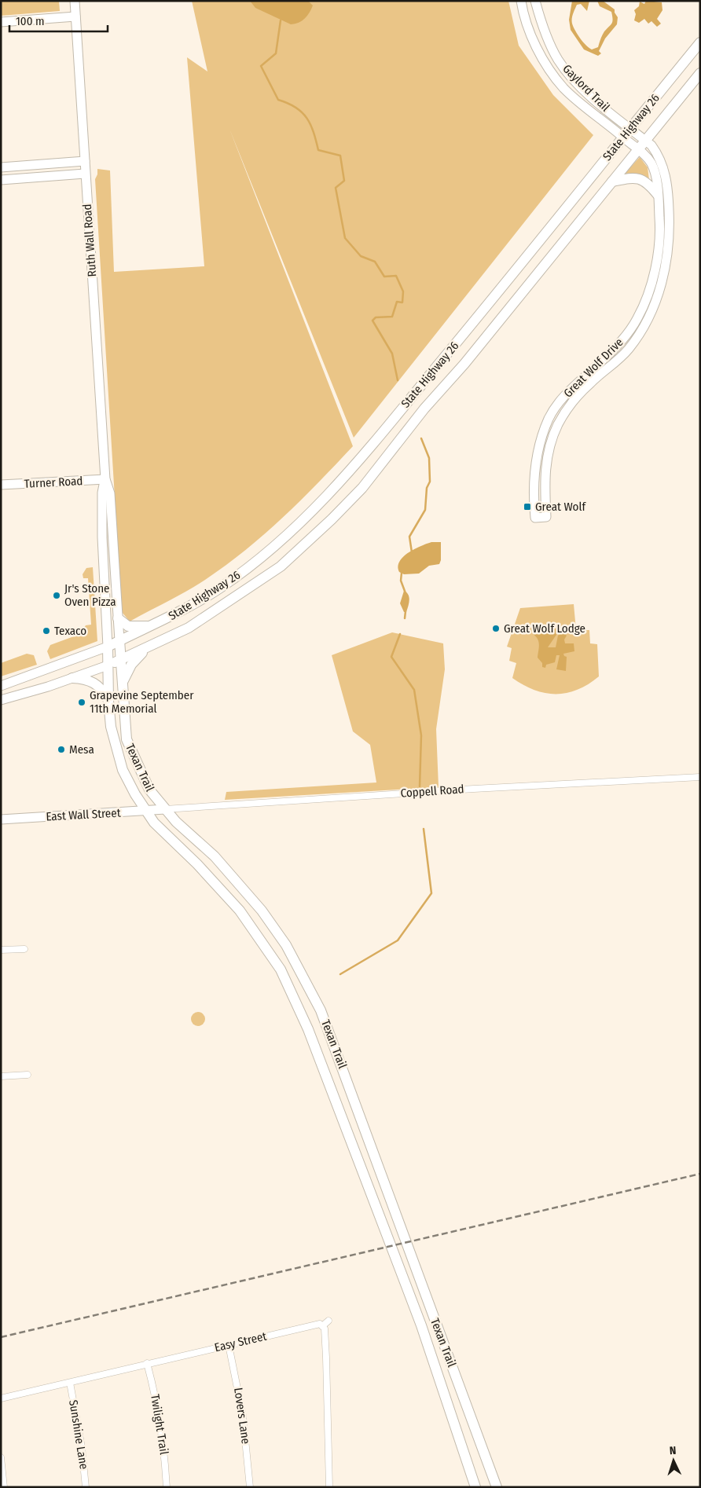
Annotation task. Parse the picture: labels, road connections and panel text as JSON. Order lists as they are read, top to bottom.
{
  "streets": {
    "main road": ["State Highway 26", "Texan Trail"],
    "street": [
      "Gaylord Trail",
      "Ruth Wall Road",
      "Great Wolf Drive",
      "Turner Road",
      "Coppell Road",
      "East Wall Street",
      "Easy Street",
      "Lovers Lane",
      "Twilight Trail",
      "Sunshine Lane"
    ]
  },
  "crossings": [
    ["Gaylord Trail", "State Highway 26"],
    ["Gaylord Trail", "Great Wolf Drive"],
    ["State Highway 26", "Ruth Wall Road"],
    ["State Highway 26", "Great Wolf Drive"],
    ["State Highway 26", "Texan Trail"],
    ["Ruth Wall Road", "Turner Road"],
    ["Ruth Wall Road", "Texan Trail"],
    ["Texan Trail", "Coppell Road"],
    ["Texan Trail", "East Wall Street"],
    ["Coppell Road", "East Wall Street"],
    ["Easy Street", "Lovers Lane"],
    ["Easy Street", "Twilight Trail"],
    ["Easy Street", "Sunshine Lane"]
  ],
  "places": {
    "transit": ["Great Wolf"],
    "other": [
      "Jr's Stone Oven Pizza",
      "Great Wolf Lodge",
      "Texaco",
      "Grapevine September 11th Memorial",
      "Mesa"
    ]
  },
  "scale_bar": "100 m",
  "north": "top"
}
